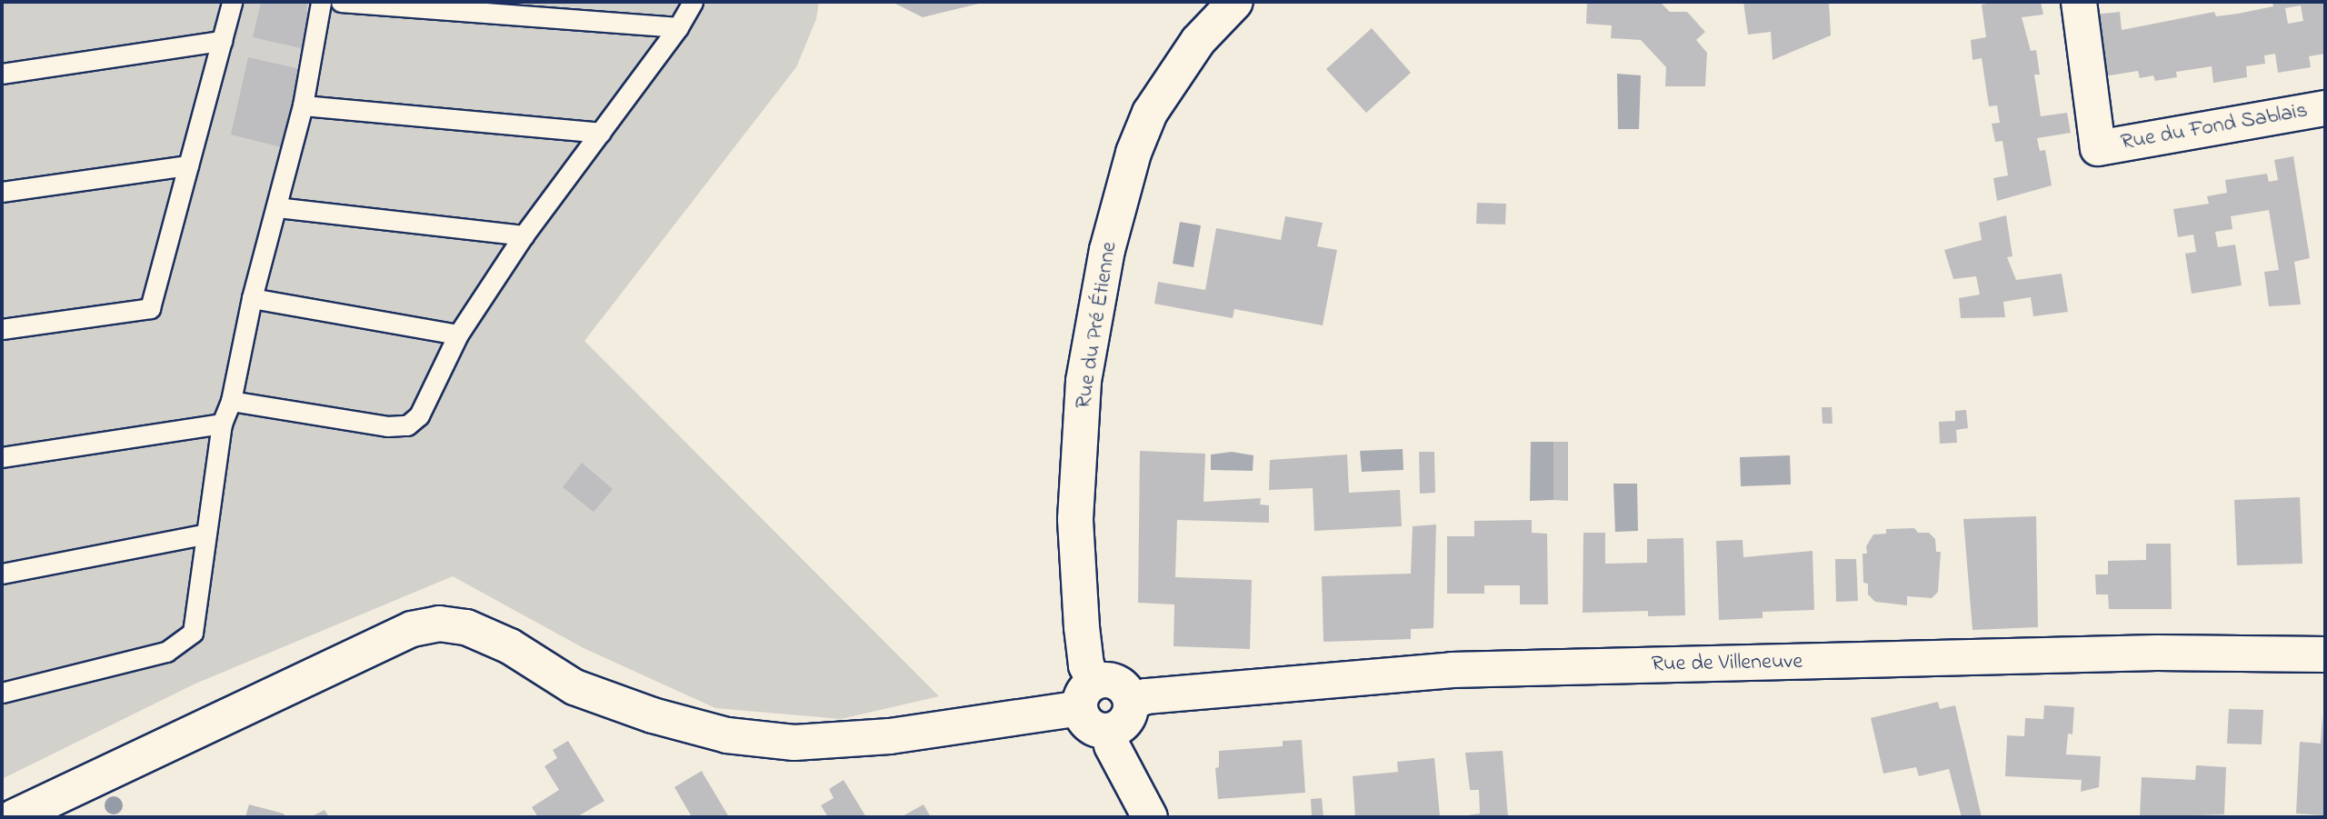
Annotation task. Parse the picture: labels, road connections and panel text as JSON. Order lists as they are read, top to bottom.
{
  "streets": {
    "street": ["Rue du Fond Sablais", "Rue du Pré Étienne", "Rue de Villeneuve"]
  }
}
